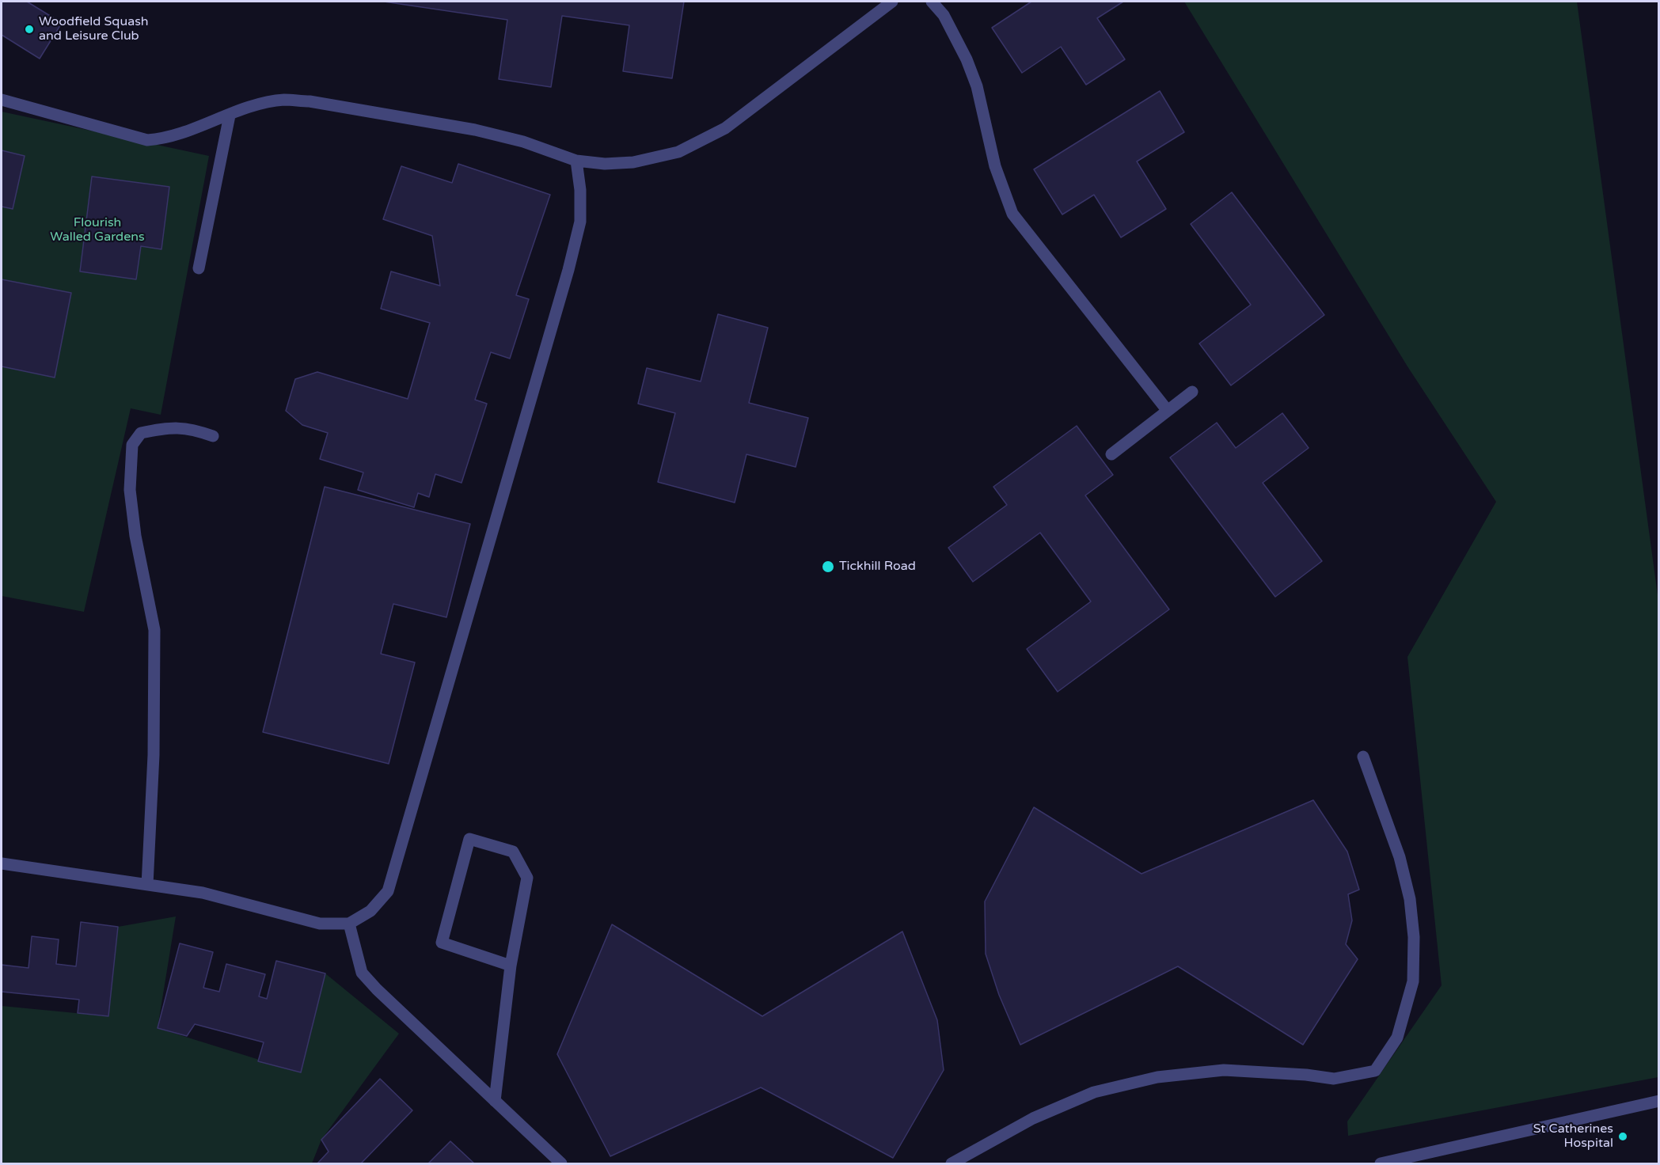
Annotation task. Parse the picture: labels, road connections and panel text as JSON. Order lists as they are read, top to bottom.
{
  "parks": ["Flourish Walled Gardens"],
  "places": ["Woodfield Squash and Leisure Club", "Tickhill Road", "St Catherines Hospital"]
}
